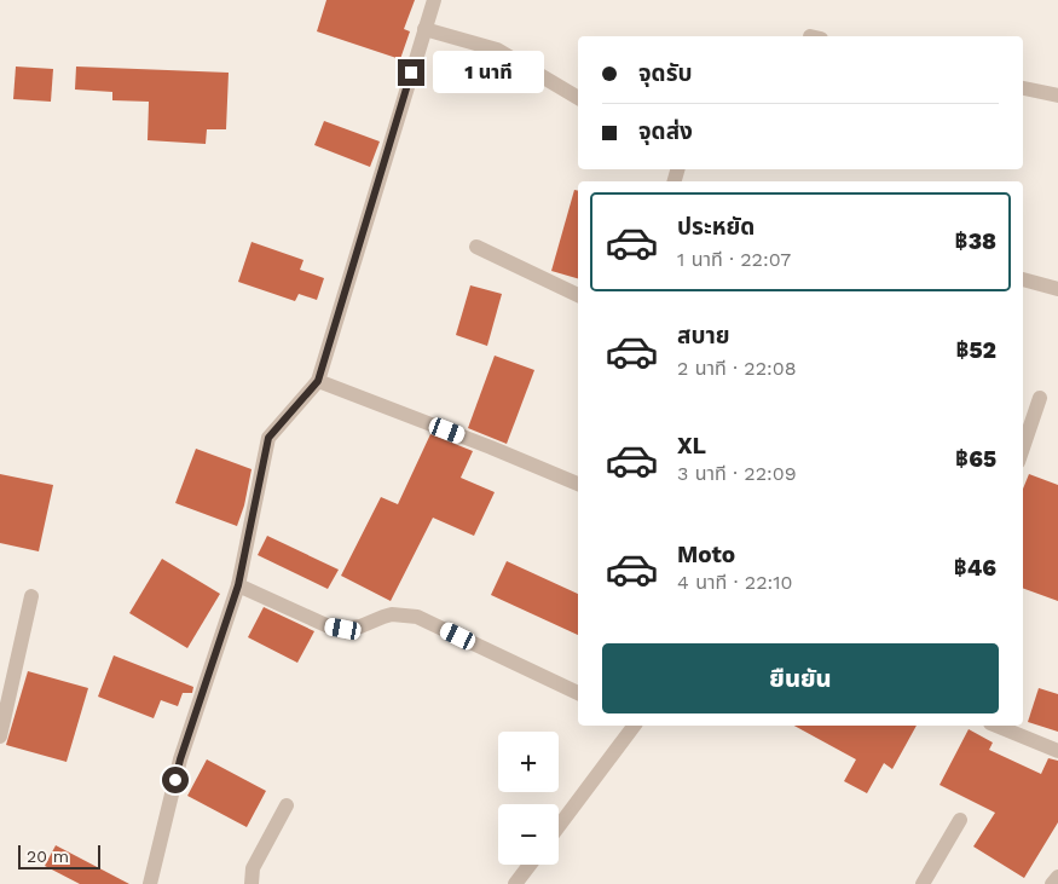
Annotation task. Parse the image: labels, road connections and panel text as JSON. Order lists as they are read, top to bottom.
{
  "scale_bar": "20 m",
  "page": {
    "banner": ["จุดรับ", "จุดส่ง"],
    "bubble": "1 นาที",
    "list": [
      {
        "name": "ประหยัด",
        "note": "1 นาที · 22:07",
        "value": "฿38"
      },
      {
        "name": "สบาย",
        "note": "2 นาที · 22:08",
        "value": "฿52"
      },
      {
        "name": "XL",
        "note": "3 นาที · 22:09",
        "value": "฿65"
      },
      {
        "name": "Moto",
        "note": "4 นาที · 22:10",
        "value": "฿46"
      }
    ],
    "buttons": "ยืนยัน",
    "map_buttons": ["+", "−"],
    "scale": "20 m"
  }
}
